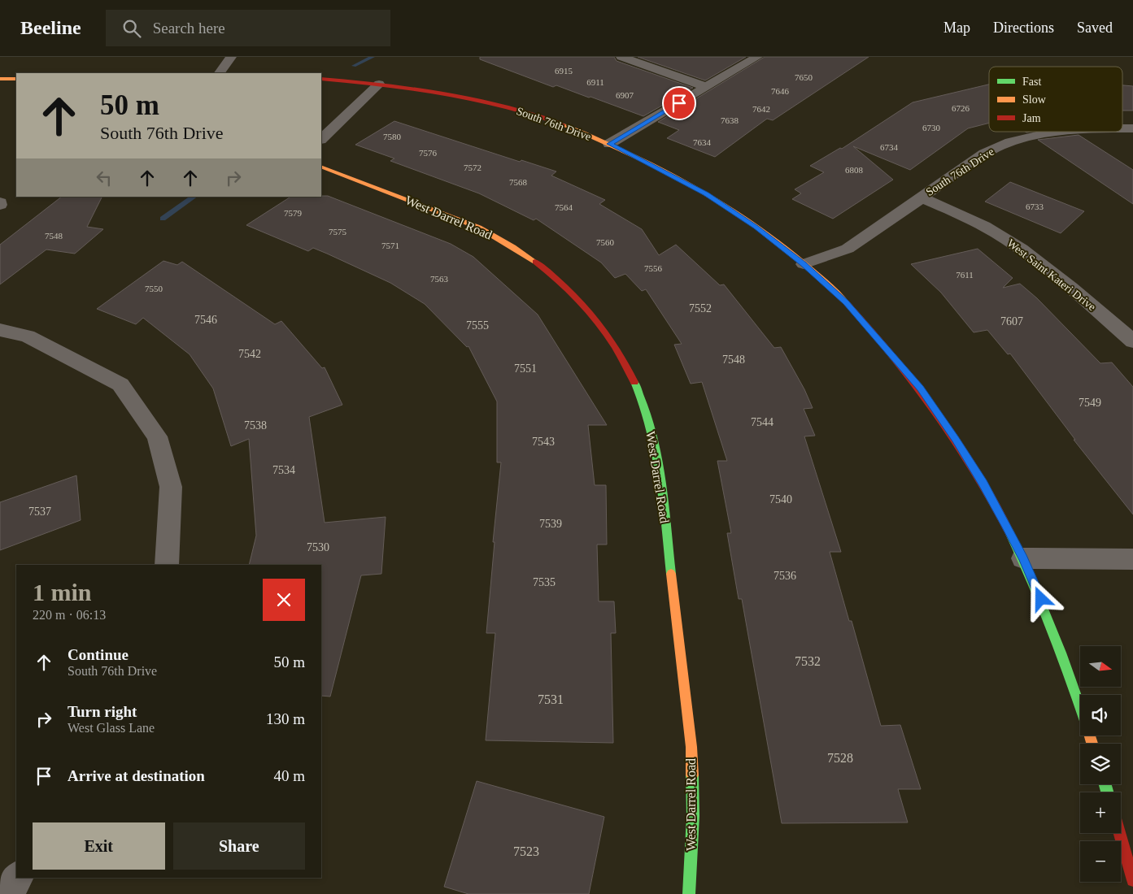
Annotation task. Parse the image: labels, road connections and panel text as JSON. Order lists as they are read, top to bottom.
{
  "streets": {
    "street": ["South 76th Drive", "West Darrel Road", "West Saint Kateri Drive"]
  },
  "crossings": [
    ["South 76th Drive", "West Saint Kateri Drive"]
  ],
  "house_numbers": [
    "6915",
    "7650",
    "6911",
    "7646",
    "6907",
    "6726",
    "7642",
    "7638",
    "6730",
    "7580",
    "7634",
    "6734",
    "7576",
    "7572",
    "6808",
    "7568",
    "6733",
    "7564",
    "7579",
    "7575",
    "7548",
    "7560",
    "7571",
    "7556",
    "7611",
    "7563",
    "7550",
    "7552",
    "7546",
    "7607",
    "7555",
    "7542",
    "7548",
    "7551",
    "7549",
    "7544",
    "7538",
    "7543",
    "7534",
    "7540",
    "7537",
    "7539",
    "7530",
    "7536",
    "7535",
    "7532",
    "7531",
    "7528",
    "7523"
  ],
  "legend": ["Fast", "Slow", "Jam"],
  "north": "right",
  "page": {
    "header": "Beeline",
    "search": "Search here",
    "nav": ["Map", "Directions", "Saved"],
    "turn": ["50 m", "South 76th Drive"],
    "heading": ["1 min", "220 m · 06:13"],
    "list": [
      {
        "name": "Continue",
        "note": "South 76th Drive",
        "value": "50 m"
      },
      {
        "name": "Turn right",
        "note": "West Glass Lane",
        "value": "130 m"
      },
      {
        "name": "Arrive at destination",
        "value": "40 m"
      }
    ],
    "map_buttons": ["+", "−"],
    "buttons": ["Exit", "Share"]
  }
}
